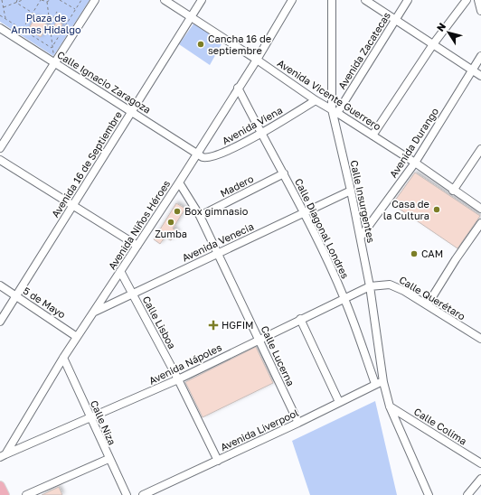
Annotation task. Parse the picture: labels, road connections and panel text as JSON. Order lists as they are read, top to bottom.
{
  "streets": {
    "street": [
      "Avenida Zacatecas",
      "Calle Ignacio Zaragoza",
      "Avenida Vicente Guerrero",
      "Avenida Viena",
      "Avenida Durango",
      "Avenida 16 de Septiembre",
      "Madero",
      "Calle Insurgentes",
      "Avenida Niños Héroes",
      "Calle Diagonal Londres",
      "Avenida Venecia",
      "Calle Querétaro",
      "5 de Mayo",
      "Calle Lisboa",
      "Calle Lucerna",
      "Avenida Nápoles",
      "Calle Niza",
      "Calle Colima",
      "Avenida Liverpool"
    ]
  },
  "crossings": [
    ["Avenida Zacatecas", "Avenida Vicente Guerrero"],
    ["Avenida Zacatecas", "Calle Insurgentes"],
    ["Calle Ignacio Zaragoza", "Avenida Viena"],
    ["Calle Ignacio Zaragoza", "Avenida 16 de Septiembre"],
    ["Calle Ignacio Zaragoza", "Avenida Niños Héroes"],
    ["Avenida Vicente Guerrero", "Avenida Viena"],
    ["Avenida Vicente Guerrero", "Avenida Durango"],
    ["Avenida Vicente Guerrero", "Avenida 16 de Septiembre"],
    ["Avenida Vicente Guerrero", "Calle Insurgentes"],
    ["Avenida Vicente Guerrero", "Avenida Niños Héroes"],
    ["Avenida Viena", "Avenida Niños Héroes"],
    ["Avenida Viena", "Calle Diagonal Londres"],
    ["Avenida Durango", "Calle Insurgentes"],
    ["Avenida 16 de Septiembre", "5 de Mayo"],
    ["Madero", "Calle Diagonal Londres"],
    ["Madero", "Calle Lucerna"],
    ["Calle Insurgentes", "Avenida Venecia"],
    ["Calle Insurgentes", "Calle Querétaro"],
    ["Calle Insurgentes", "Avenida Nápoles"],
    ["Calle Insurgentes", "Calle Colima"],
    ["Calle Insurgentes", "Avenida Liverpool"],
    ["Avenida Niños Héroes", "Calle Diagonal Londres"],
    ["Avenida Niños Héroes", "Avenida Venecia"],
    ["Avenida Niños Héroes", "5 de Mayo"],
    ["Avenida Niños Héroes", "Calle Lisboa"],
    ["Avenida Niños Héroes", "Calle Lucerna"],
    ["Avenida Niños Héroes", "Avenida Nápoles"],
    ["Avenida Niños Héroes", "Calle Niza"],
    ["Calle Diagonal Londres", "Avenida Venecia"],
    ["Calle Diagonal Londres", "Avenida Nápoles"],
    ["Calle Diagonal Londres", "Avenida Liverpool"],
    ["Avenida Venecia", "Calle Lisboa"],
    ["Avenida Venecia", "Calle Lucerna"],
    ["Calle Querétaro", "Avenida Nápoles"],
    ["Calle Lisboa", "Avenida Nápoles"],
    ["Calle Lisboa", "Avenida Liverpool"],
    ["Calle Lucerna", "Avenida Nápoles"],
    ["Calle Lucerna", "Avenida Liverpool"],
    ["Avenida Nápoles", "Calle Niza"]
  ],
  "parks": ["Plaza de Armas Hidalgo"],
  "places": {
    "other": [
      "Cancha 16 de septiembre",
      "Casa de la Cultura",
      "Box gimnasio",
      "Zumba",
      "CAM"
    ],
    "health": ["HGFIM"]
  },
  "north": "top left"
}
